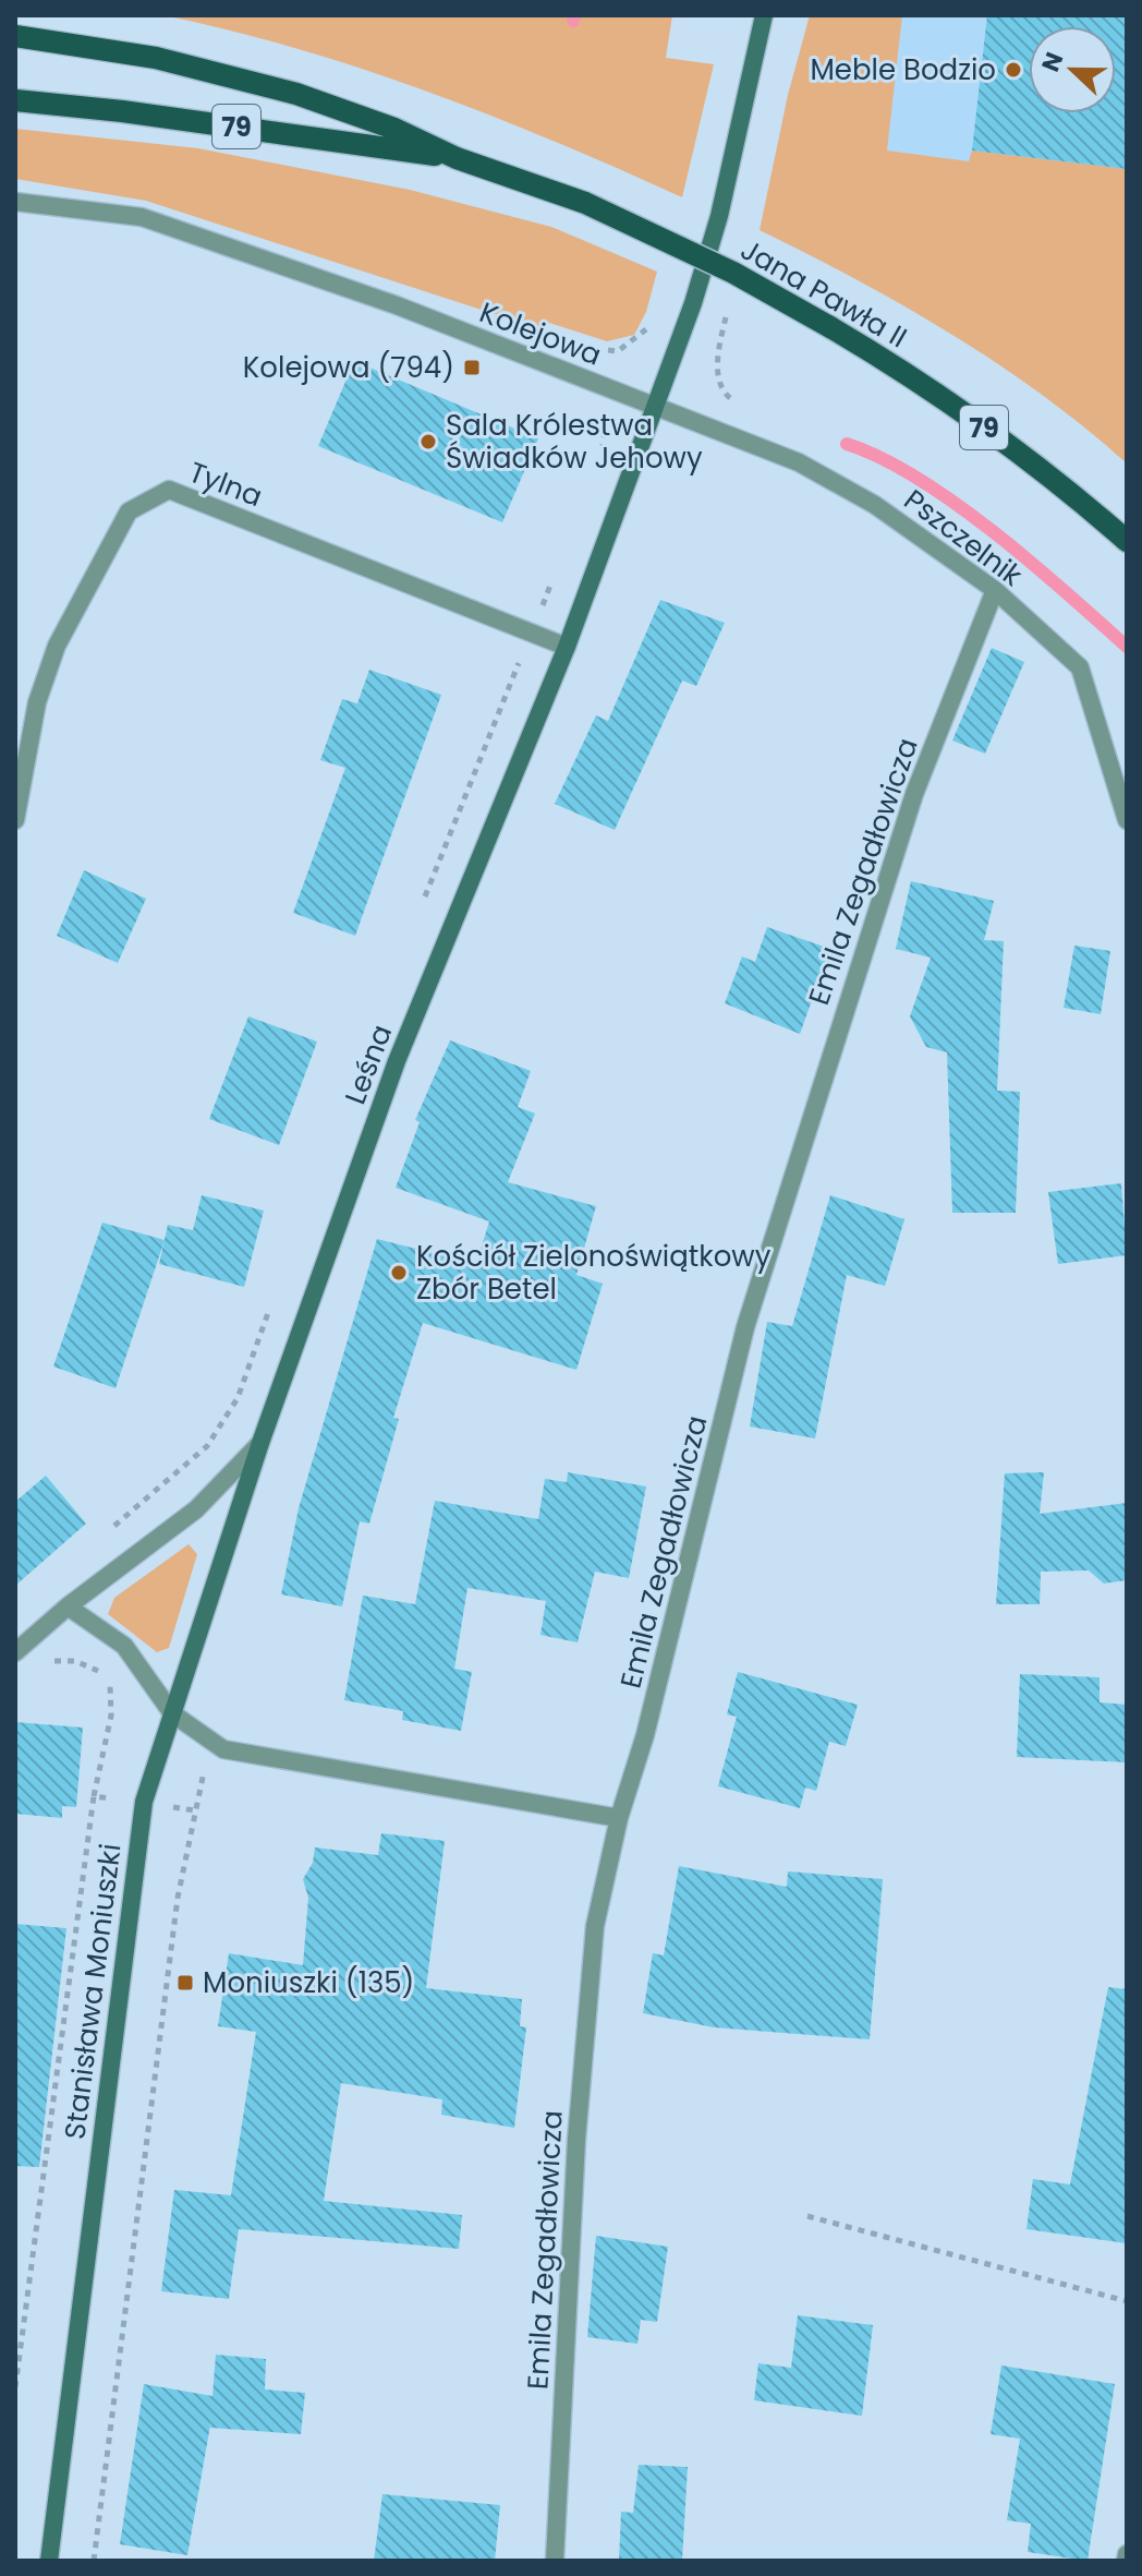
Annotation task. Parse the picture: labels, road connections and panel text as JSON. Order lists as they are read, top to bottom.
{
  "streets": {
    "main road": ["79", "Jana Pawła II"],
    "street": [
      "Kolejowa",
      "Tylna",
      "Pszczelnik",
      "Emila Zegadłowicza",
      "Leśna",
      "Stanisława Moniuszki"
    ]
  },
  "crossings": [
    ["Kolejowa", "Pszczelnik"],
    ["Kolejowa", "Leśna"],
    ["Tylna", "Leśna"],
    ["Pszczelnik", "Emila Zegadłowicza"],
    ["Pszczelnik", "Leśna"],
    ["Leśna", "Stanisława Moniuszki"]
  ],
  "places": {
    "other": ["Meble Bodzio", "Sala Królestwa Świadków Jehowy", "Kościół Zielonoświątkowy Zbór Betel"],
    "transit": ["Kolejowa (794)", "Moniuszki (135)"]
  },
  "north": "left"
}
